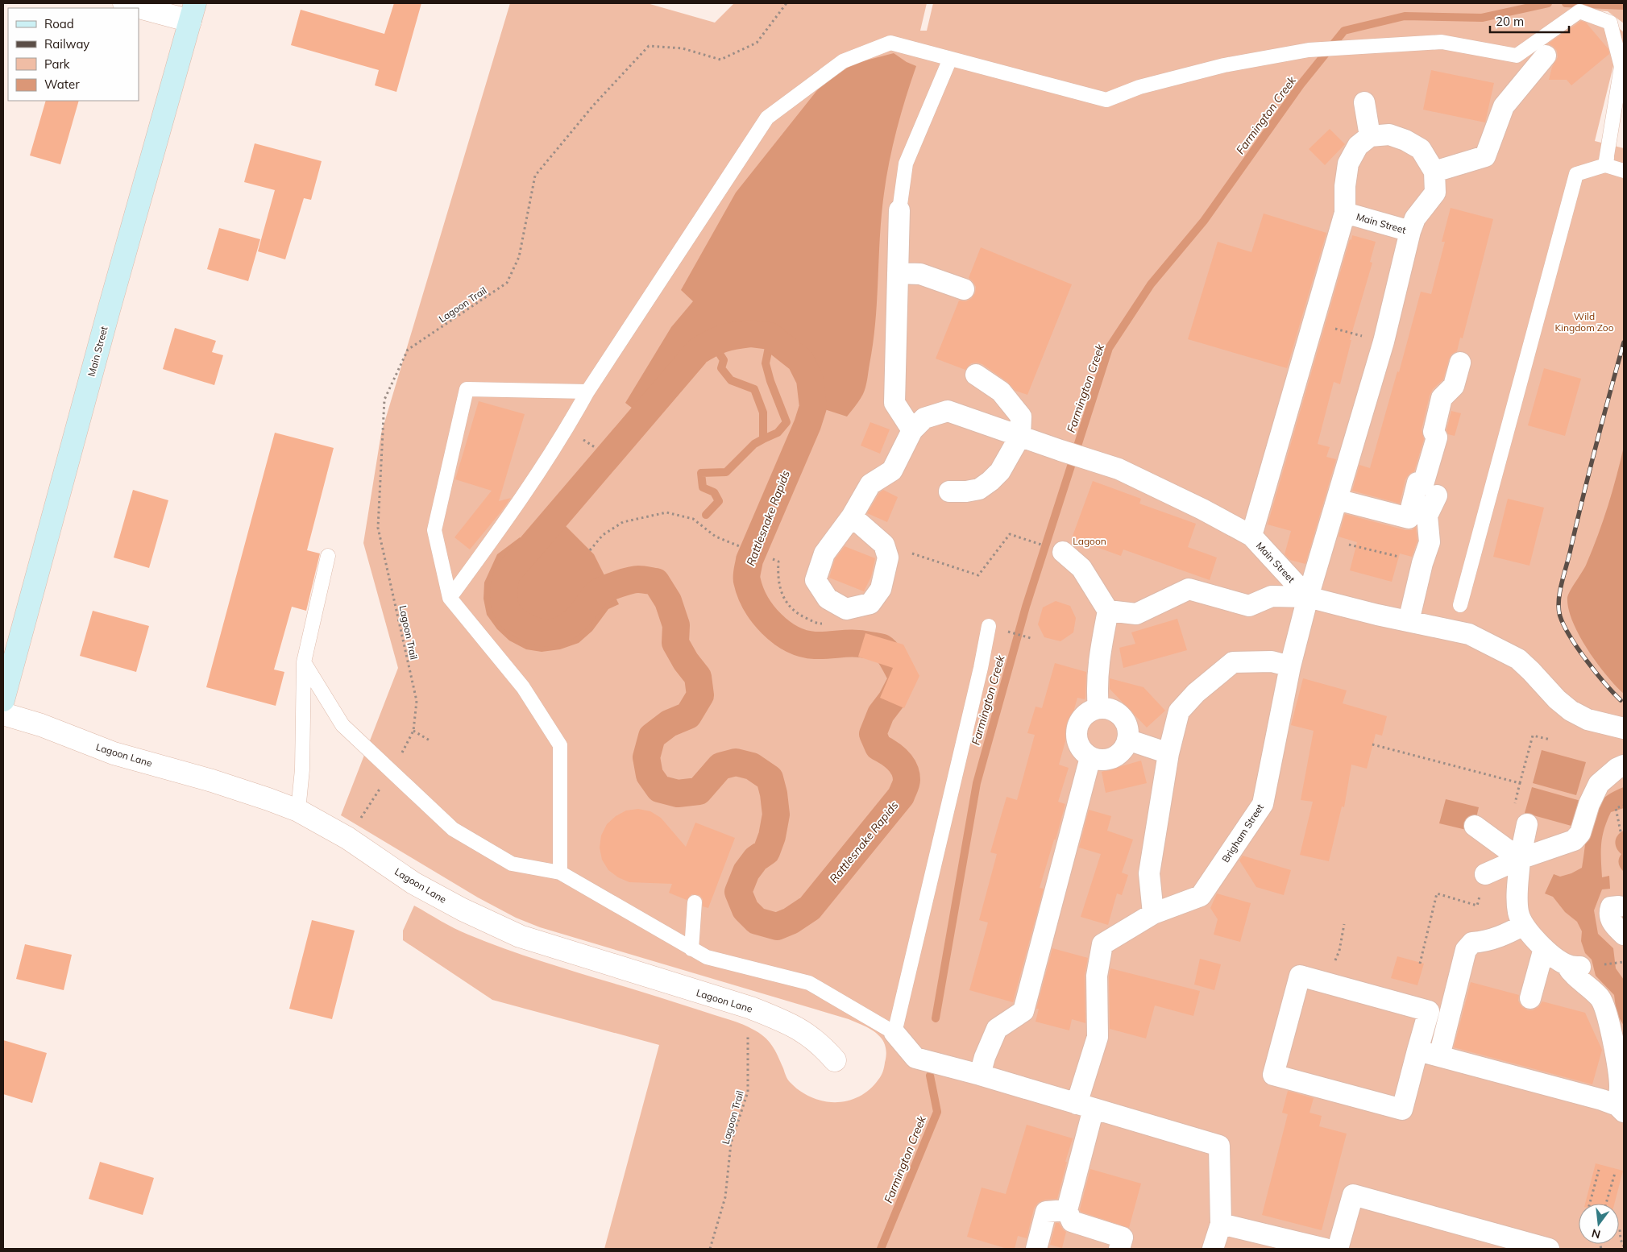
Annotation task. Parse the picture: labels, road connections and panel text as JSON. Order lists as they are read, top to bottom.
{
  "streets": {
    "main road": ["Main Street"],
    "street": ["Lagoon Lane", "Brigham Street"],
    "path": ["Lagoon Trail"]
  },
  "crossings": [
    ["Main Street", "Brigham Street"]
  ],
  "water": ["Farmington Creek", "Rattlesnake Rapids"],
  "parks": ["Wild Kingdom Zoo", "Lagoon"],
  "legend": [
    "Road",
    "Railway",
    "Park",
    "Water"
  ],
  "scale_bar": "20 m",
  "north": "bottom"
}
